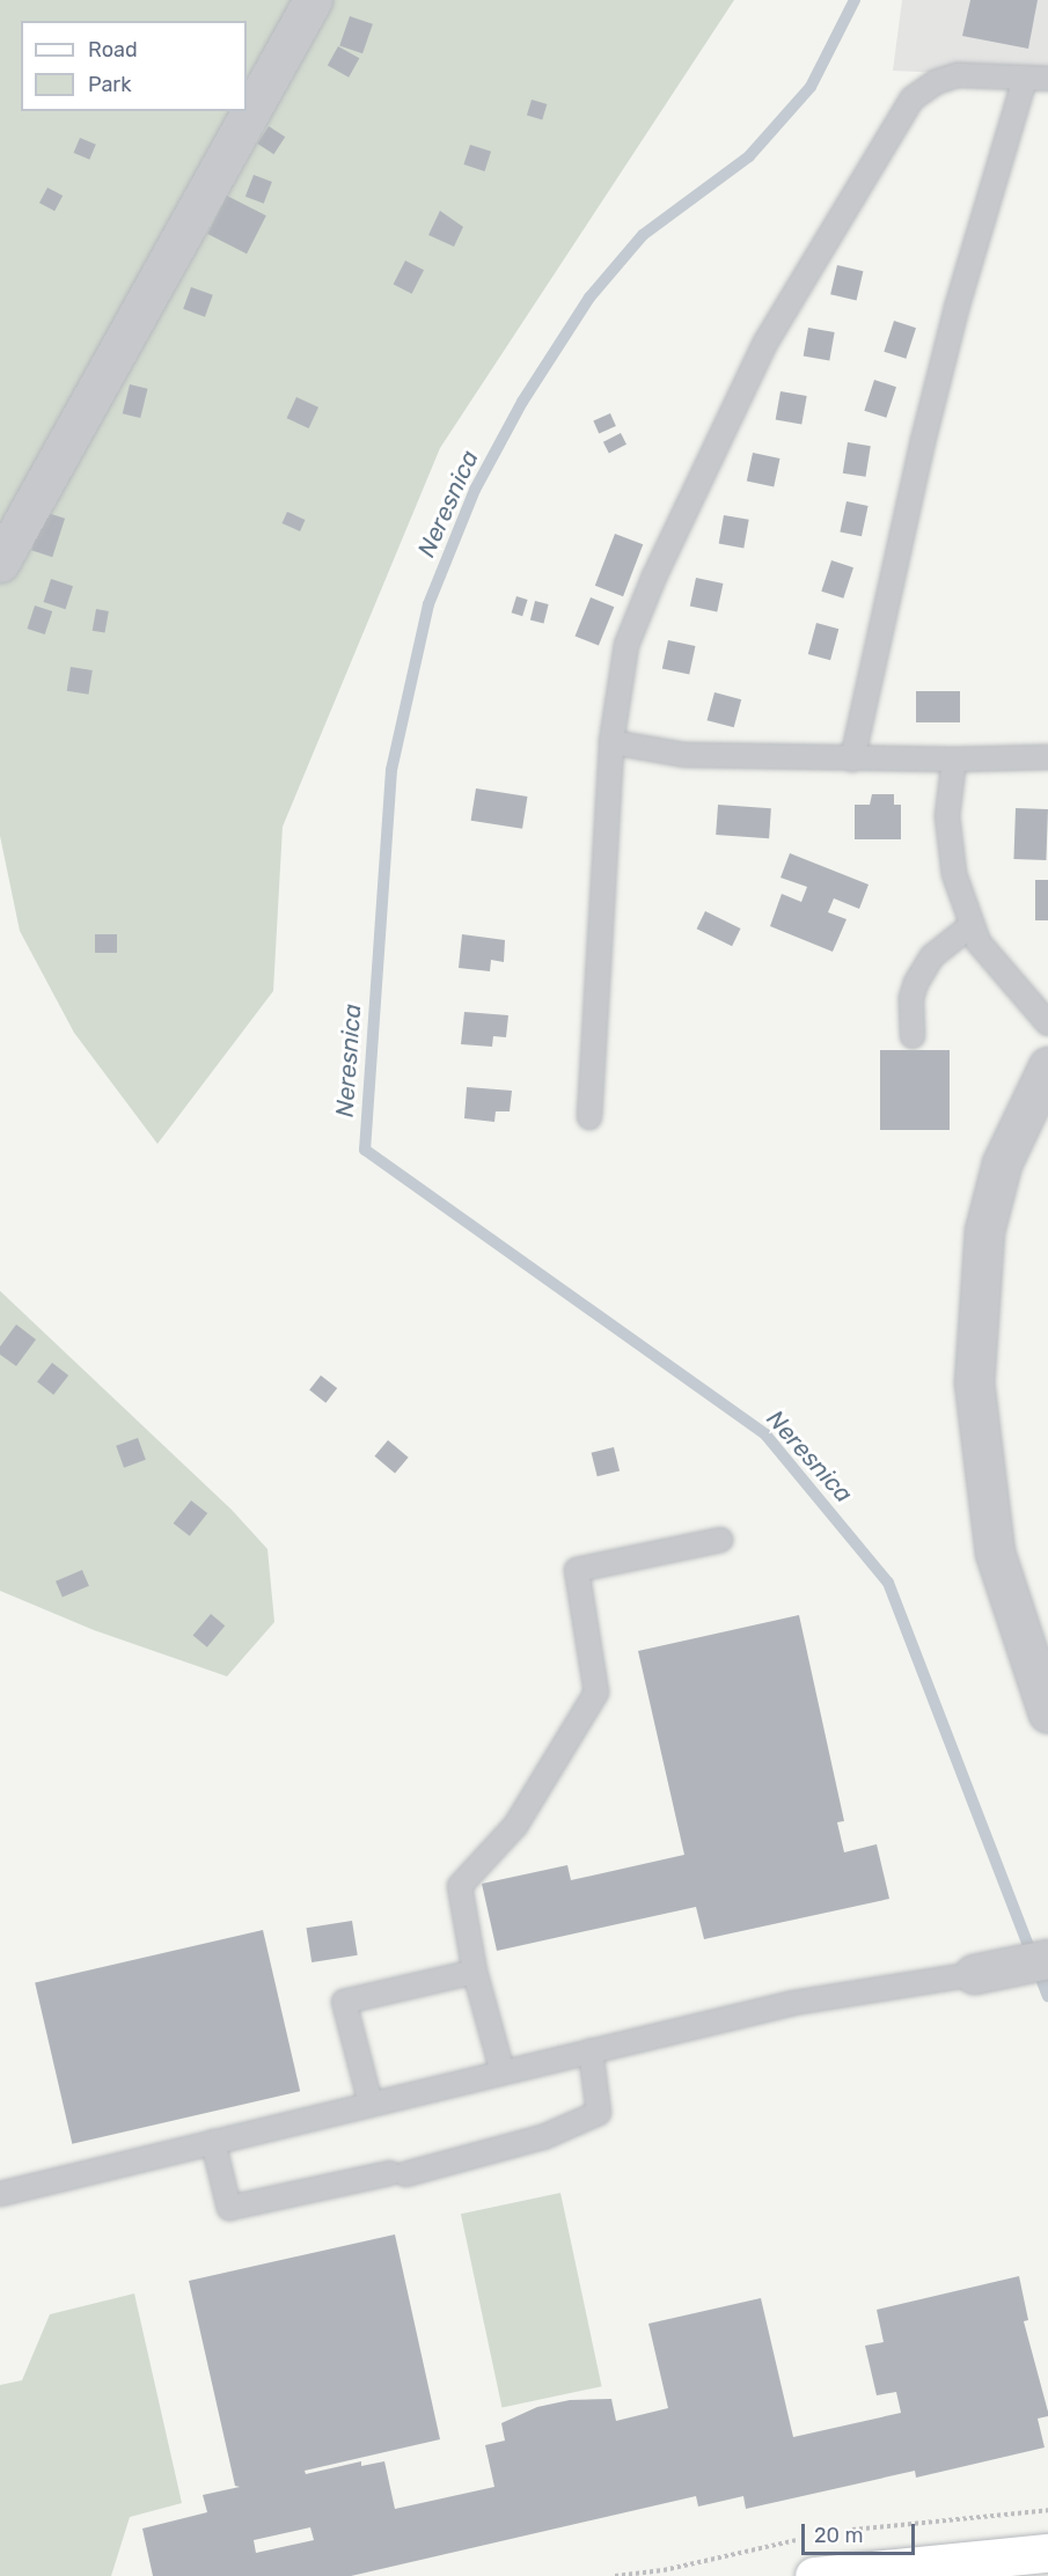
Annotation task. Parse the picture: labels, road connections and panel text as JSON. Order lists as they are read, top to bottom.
{
  "water": ["Neresnica"],
  "legend": ["Road", "Park"],
  "scale_bar": "20 m"
}
